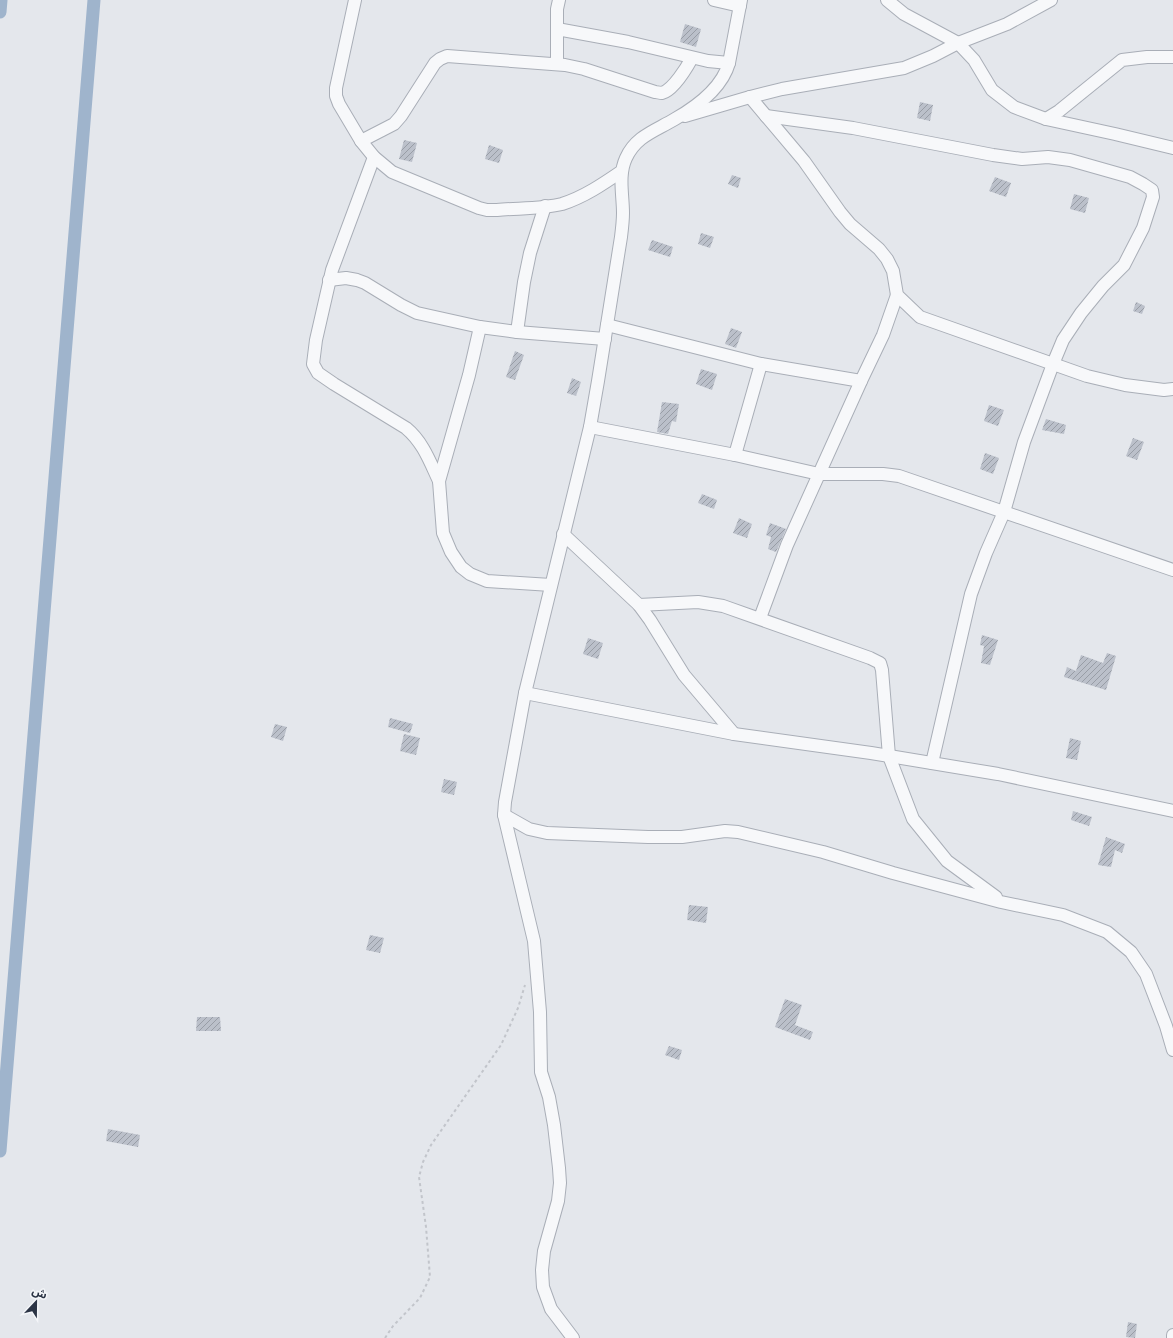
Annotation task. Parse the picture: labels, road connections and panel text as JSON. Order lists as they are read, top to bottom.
{
  "north": "top"
}
